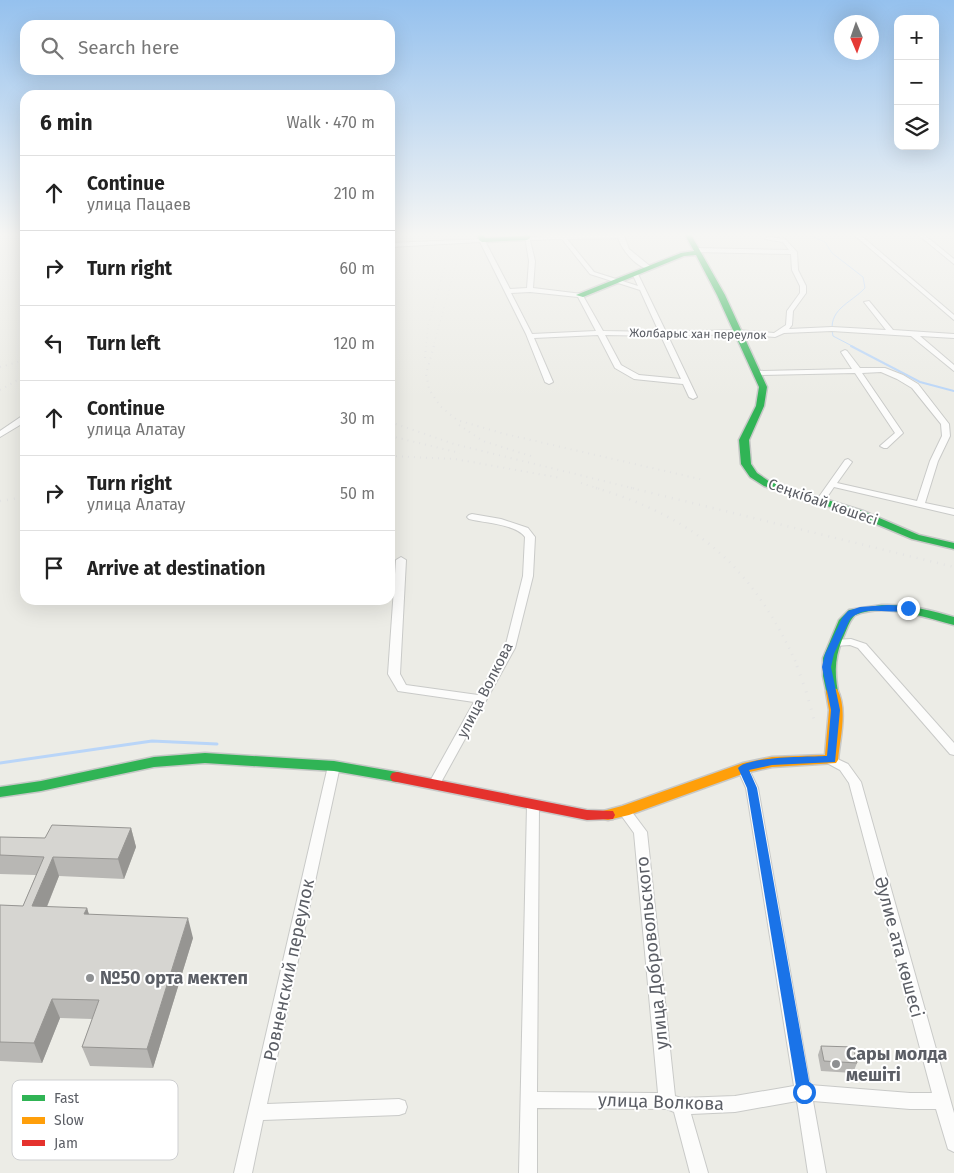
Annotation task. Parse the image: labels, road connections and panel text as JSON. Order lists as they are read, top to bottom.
{
  "streets": {
    "street": [
      "Жолбарыс хан переулок",
      "Сеңкібай көшесі",
      "улица Волкова",
      "Әулие ата көшесі",
      "улица Добровольского",
      "Ровненский переулок"
    ]
  },
  "crossings": [
    ["Жолбарыс хан переулок", "Сеңкібай көшесі"],
    ["улица Волкова", "Әулие ата көшесі"],
    ["улица Волкова", "улица Добровольского"]
  ],
  "places": ["№50 орта мектеп", "Сары молда мешіті"],
  "legend": ["Fast", "Slow", "Jam"],
  "north": "bottom",
  "page": {
    "map_buttons": ["+", "−"],
    "search": "Search here",
    "heading": ["6 min", "Walk · 470 m"],
    "list": [
      ["Continue", "улица Пацаев", "210 m"],
      ["Turn right", "60 m"],
      ["Turn left", "120 m"],
      ["Continue", "улица Алатау", "30 m"],
      ["Turn right", "улица Алатау", "50 m"],
      "Arrive at destination"
    ]
  }
}
